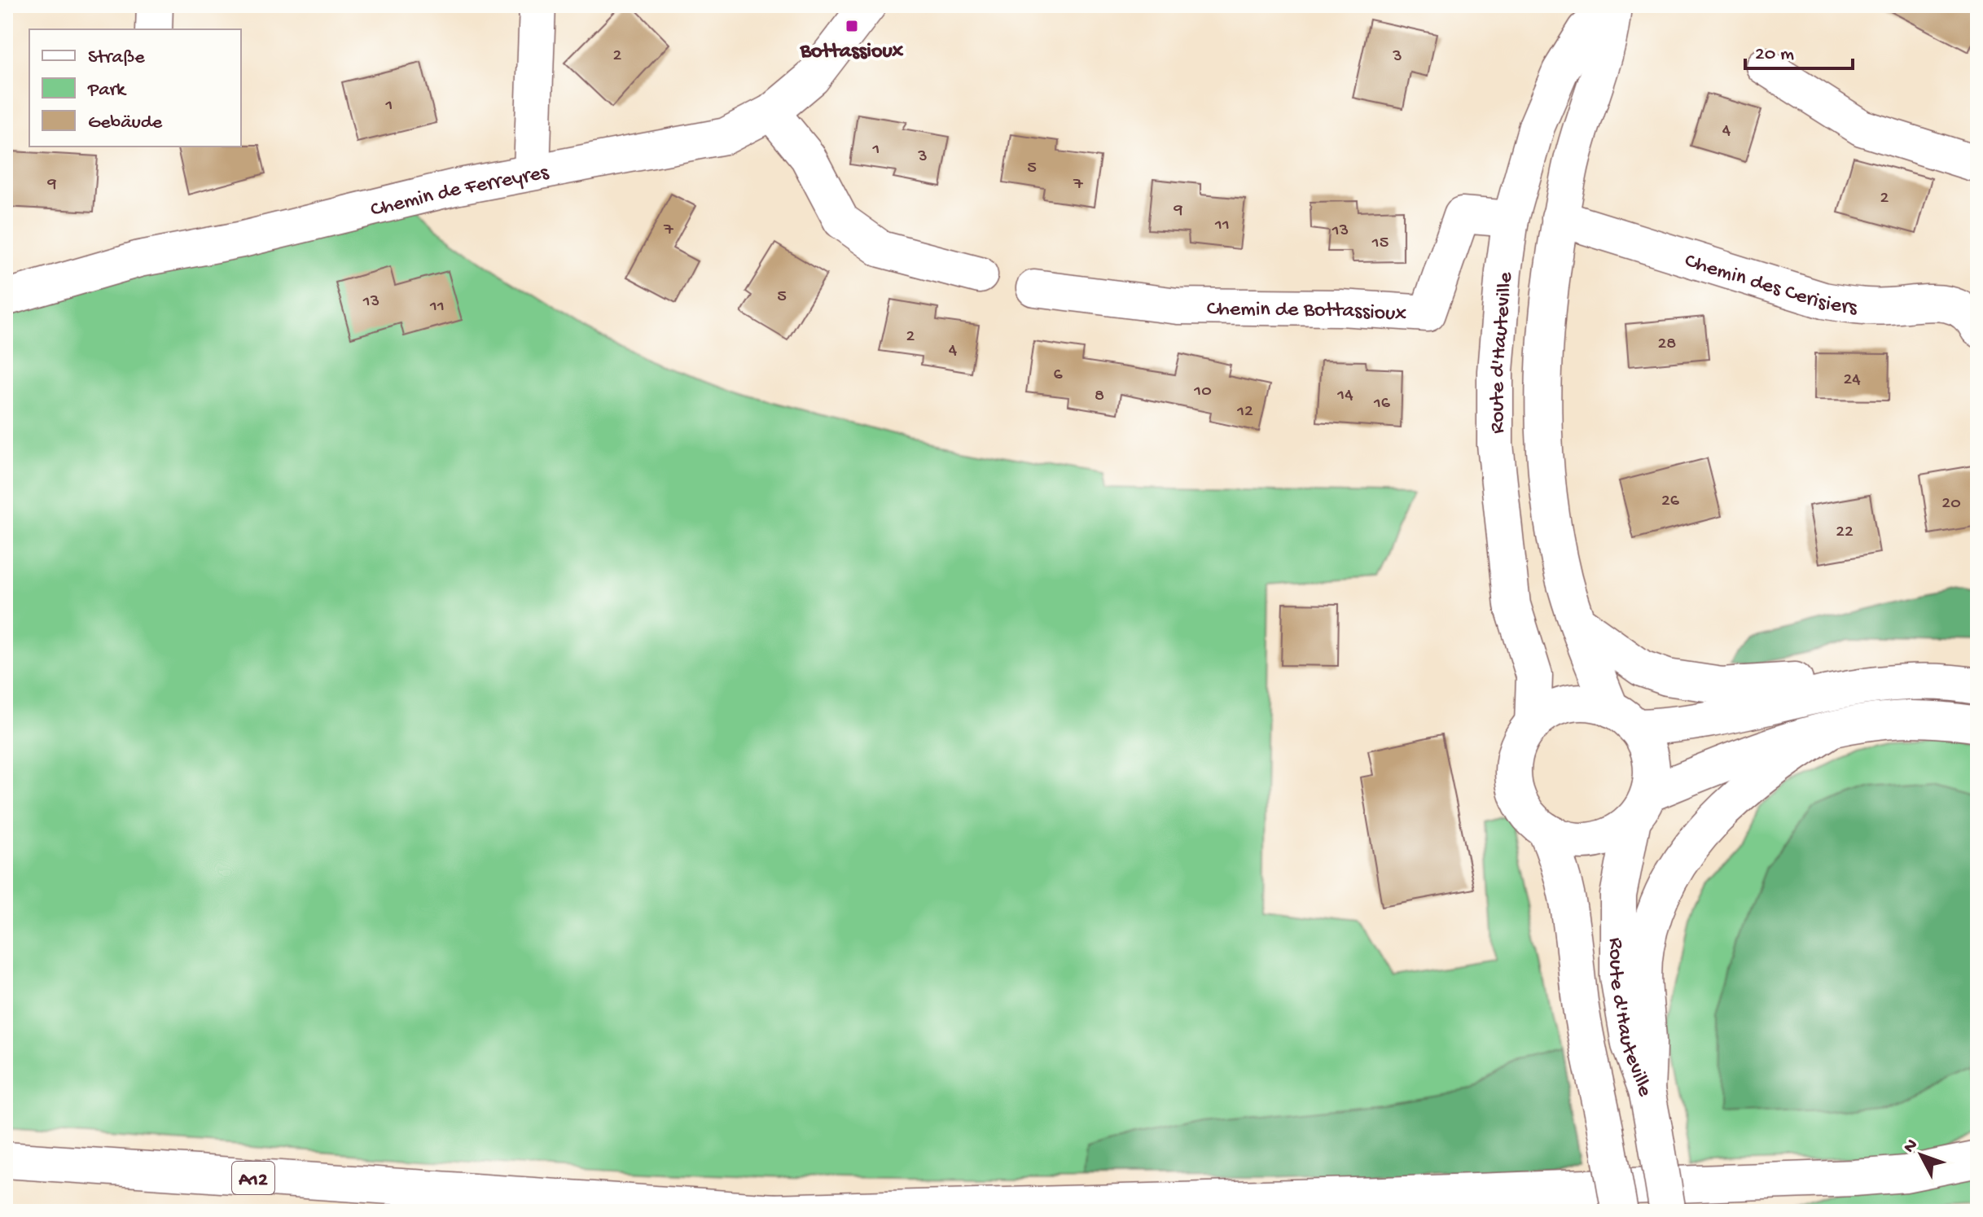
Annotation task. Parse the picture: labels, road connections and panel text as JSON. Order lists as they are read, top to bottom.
{
  "streets": {
    "main road": [
      "Chemin de Ferreyres",
      "Chemin des Cerisiers",
      "Chemin de Bottassioux",
      "Route d'Hauteville",
      "A12"
    ]
  },
  "crossings": [
    ["Chemin des Cerisiers", "Chemin de Bottassioux"],
    ["Chemin des Cerisiers", "Route d'Hauteville"],
    ["Chemin de Bottassioux", "Route d'Hauteville"]
  ],
  "places": {
    "transit": ["Bottassioux"]
  },
  "house_numbers": [
    "2",
    "3",
    "1",
    "4",
    "1",
    "3",
    "5",
    "9",
    "7",
    "2",
    "9",
    "11",
    "7",
    "13",
    "15",
    "5",
    "13",
    "11",
    "2",
    "28",
    "4",
    "6",
    "24",
    "10",
    "14",
    "8",
    "16",
    "12",
    "26",
    "20",
    "22"
  ],
  "legend": ["Straße", "Park", "Gebäude"],
  "scale_bar": "20 m",
  "north": "top left"
}
